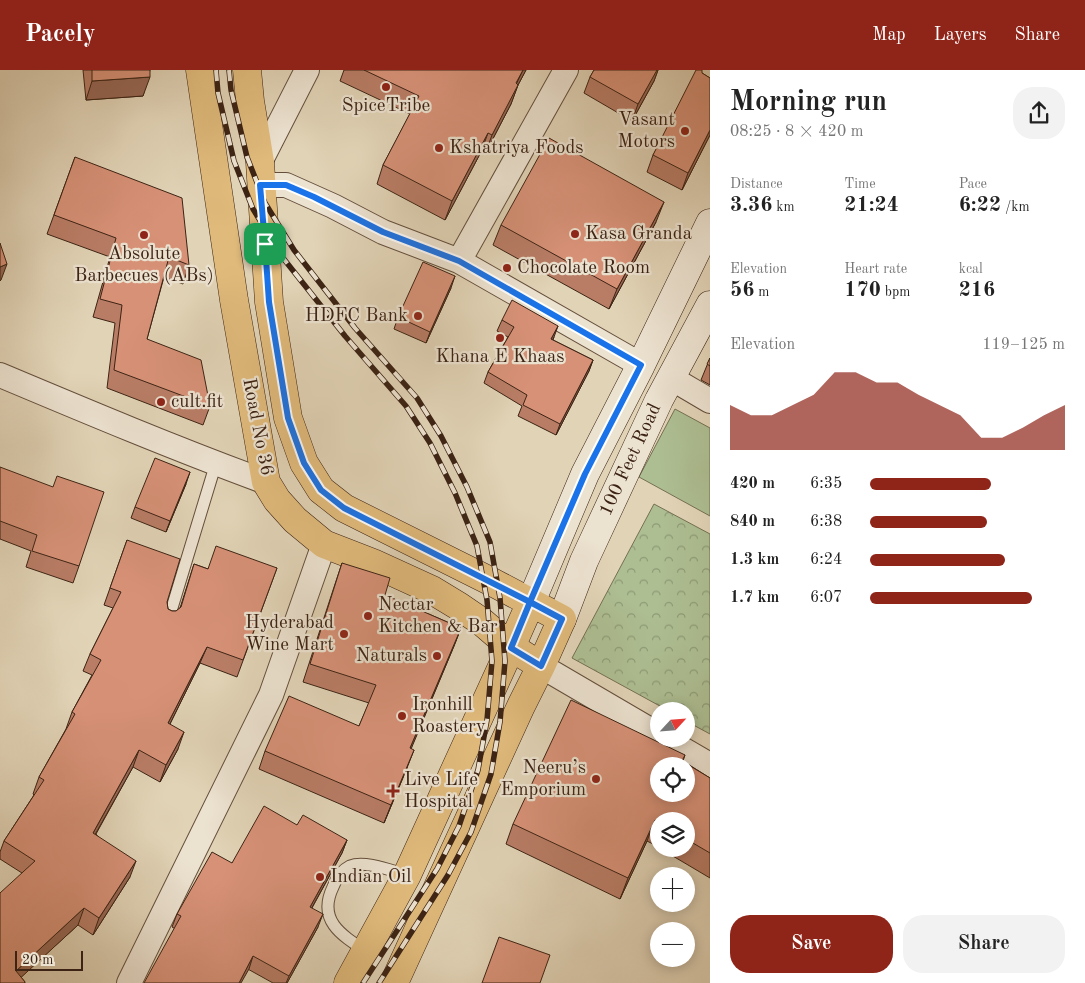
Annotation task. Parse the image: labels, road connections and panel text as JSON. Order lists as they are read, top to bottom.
{
  "streets": {
    "main road": ["Road No 36", "100 Feet Road"]
  },
  "crossings": [
    ["Road No 36", "100 Feet Road"]
  ],
  "places": {
    "other": [
      "SpiceTribe",
      "Vasant Motors",
      "Kshatriya Foods",
      "Kasa Granda",
      "Absolute Barbecues (ABs)",
      "Chocolate Room",
      "HDFC Bank",
      "Khana E Khaas",
      "cult.fit",
      "Nectar Kitchen & Bar",
      "Hyderabad Wine Mart",
      "Naturals",
      "Ironhill Roastery",
      "Neeru’s Emporium",
      "Indian Oil"
    ],
    "health": ["Live Life Hospital"]
  },
  "scale_bar": "20 m",
  "north": "top right",
  "page": {
    "header": "Pacely",
    "nav": ["Map", "Layers", "Share"],
    "heading": ["Morning run", "08:25 · 8 × 420 m"],
    "stats": [
      ["Distance", "3.36 km"],
      ["Time", "21:24"],
      ["Pace", "6:22 /km"],
      ["Elevation", "56 m"],
      ["Heart rate", "170 bpm"],
      ["kcal", "216"]
    ],
    "chart": ["Elevation", "119–125 m"],
    "list": [
      {
        "name": "420 m",
        "note": "6:35"
      },
      {
        "name": "840 m",
        "note": "6:38"
      },
      {
        "name": "1.3 km",
        "note": "6:24"
      },
      {
        "name": "1.7 km",
        "note": "6:07"
      }
    ],
    "map_buttons": ["+", "−"],
    "buttons": ["Save", "Share"],
    "scale": "20 m"
  }
}
